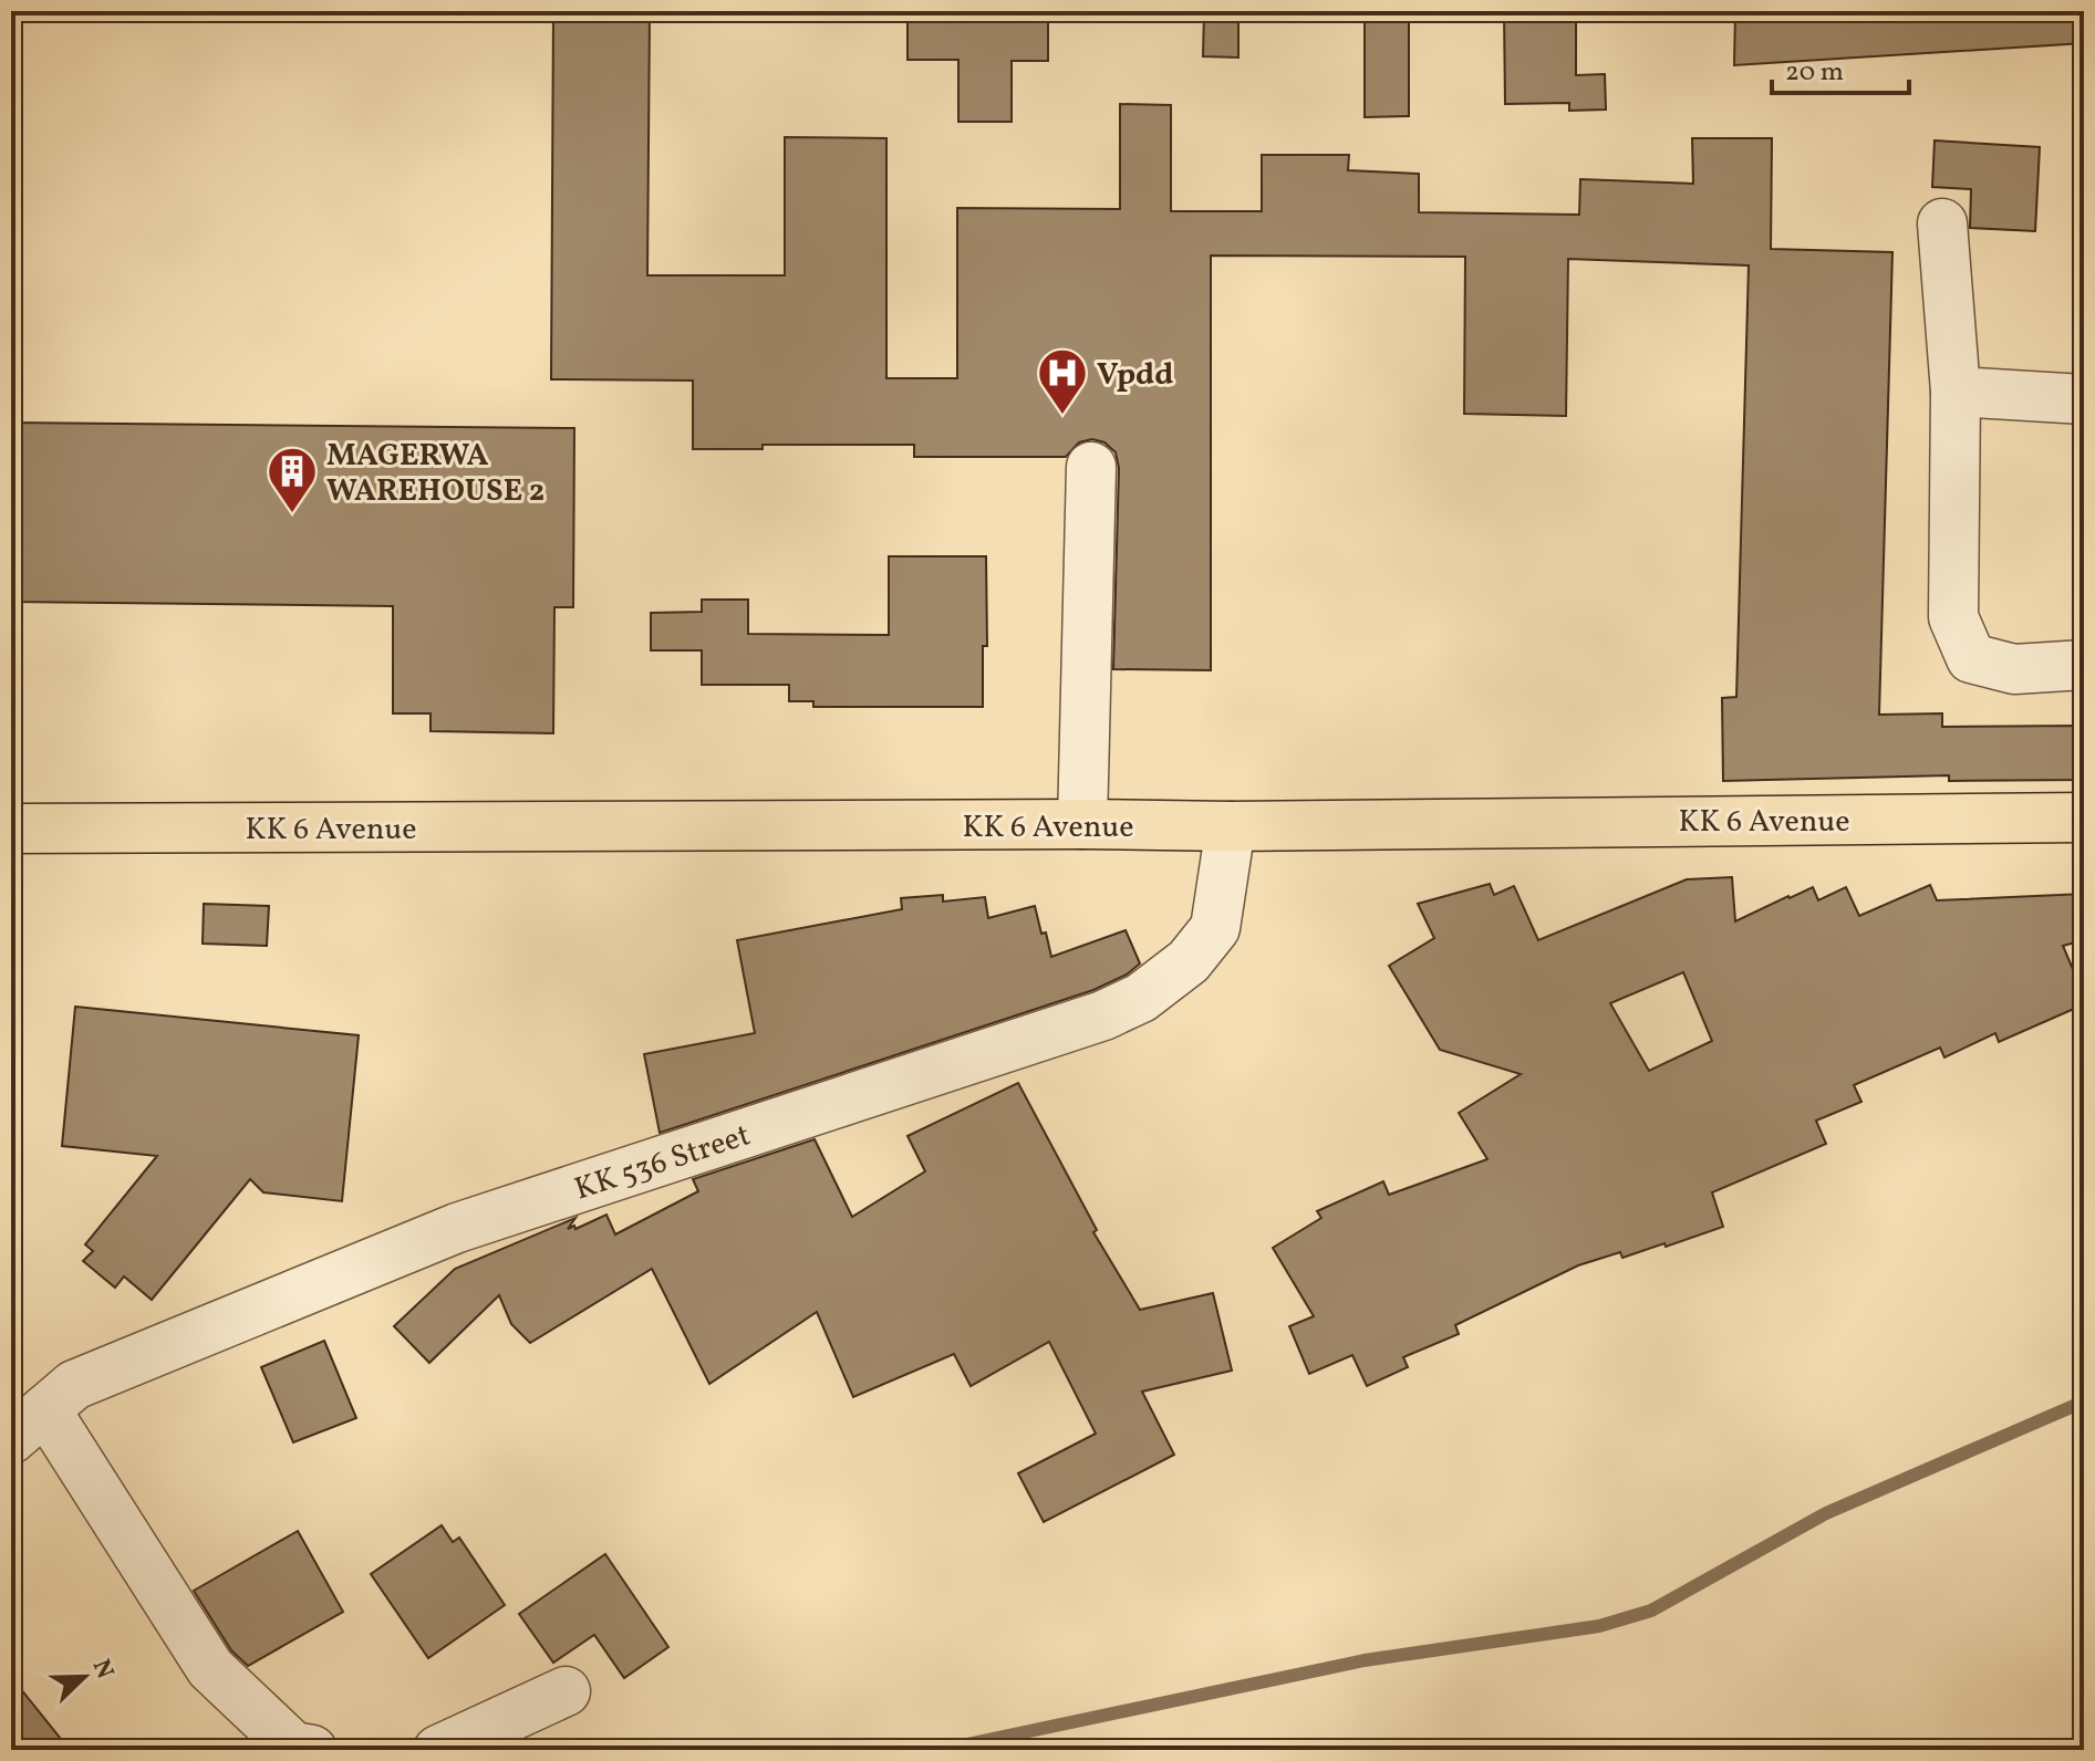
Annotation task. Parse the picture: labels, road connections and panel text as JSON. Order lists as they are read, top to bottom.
{
  "streets": {
    "main road": ["KK 6 Avenue"],
    "street": ["KK 536 Street"]
  },
  "crossings": [
    ["KK 6 Avenue", "KK 536 Street"]
  ],
  "places": {
    "hospital": ["Vpdd"],
    "building": ["MAGERWA WAREHOUSE 2"]
  },
  "scale_bar": "20 m",
  "north": "top right"
}
